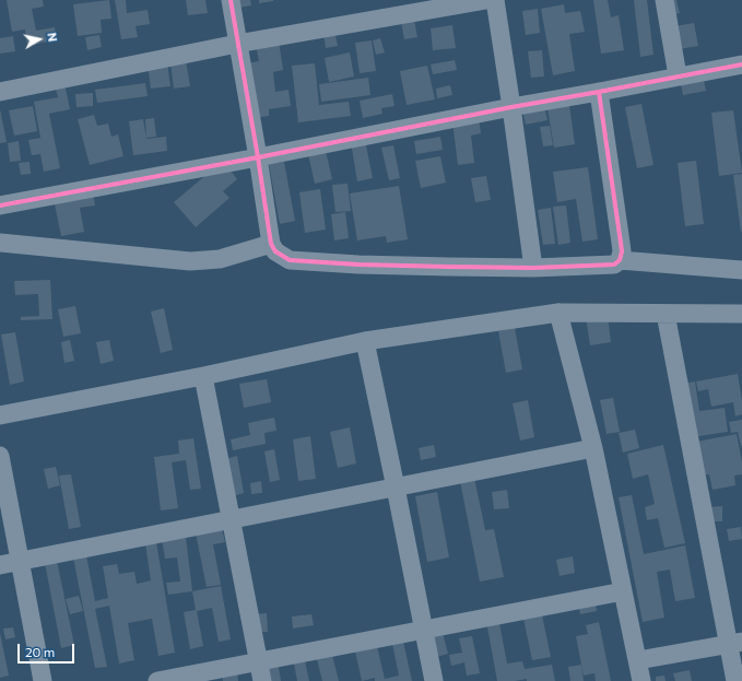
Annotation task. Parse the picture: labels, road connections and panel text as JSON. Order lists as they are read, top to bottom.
{
  "scale_bar": "20 m",
  "north": "right"
}
